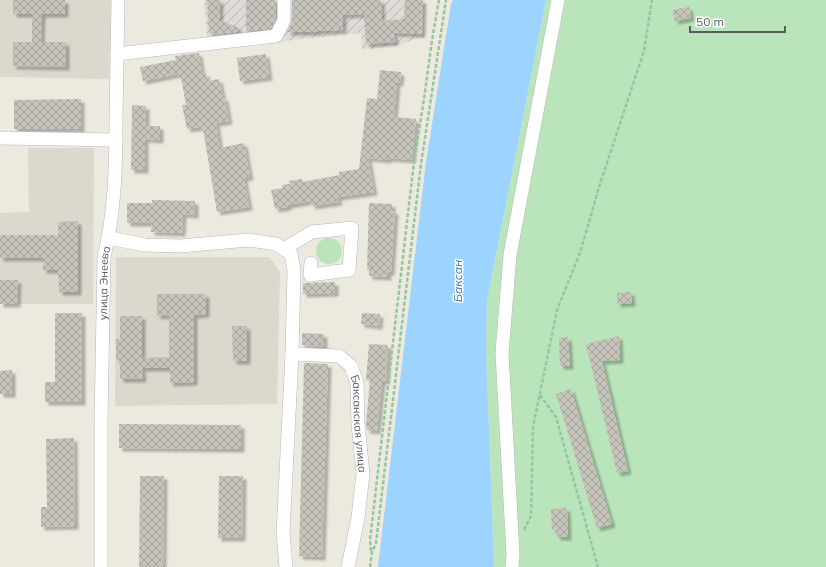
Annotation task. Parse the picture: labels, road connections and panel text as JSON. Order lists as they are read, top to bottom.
{
  "streets": {
    "street": ["улица Энеева", "Баксанская улица"]
  },
  "water": ["Баксан"],
  "scale_bar": "50 m"
}
